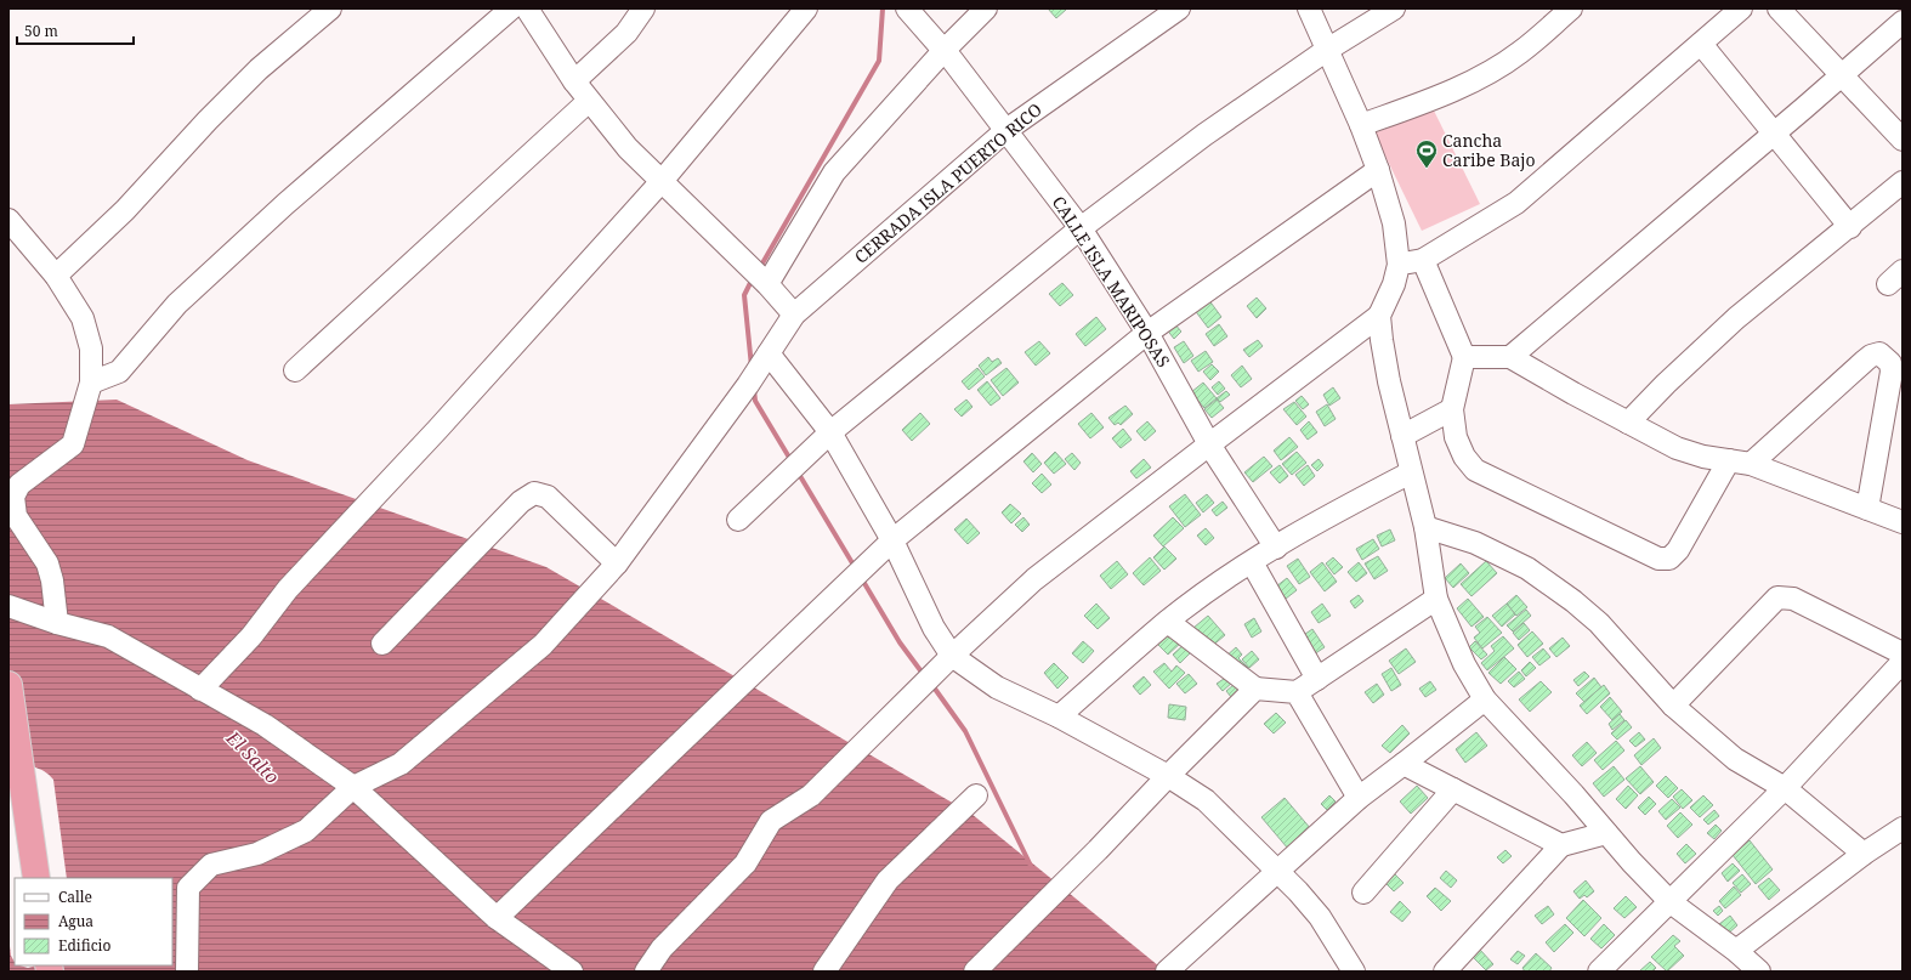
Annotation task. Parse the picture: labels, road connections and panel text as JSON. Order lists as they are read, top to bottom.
{
  "streets": {
    "street": ["CERRADA ISLA PUERTO RICO", "CALLE ISLA MARIPOSAS"]
  },
  "crossings": [
    ["CERRADA ISLA PUERTO RICO", "CALLE ISLA MARIPOSAS"]
  ],
  "water": ["El Salto"],
  "places": {
    "sports": ["Cancha Caribe Bajo"]
  },
  "legend": ["Calle", "Agua", "Edificio"],
  "scale_bar": "50 m"
}
